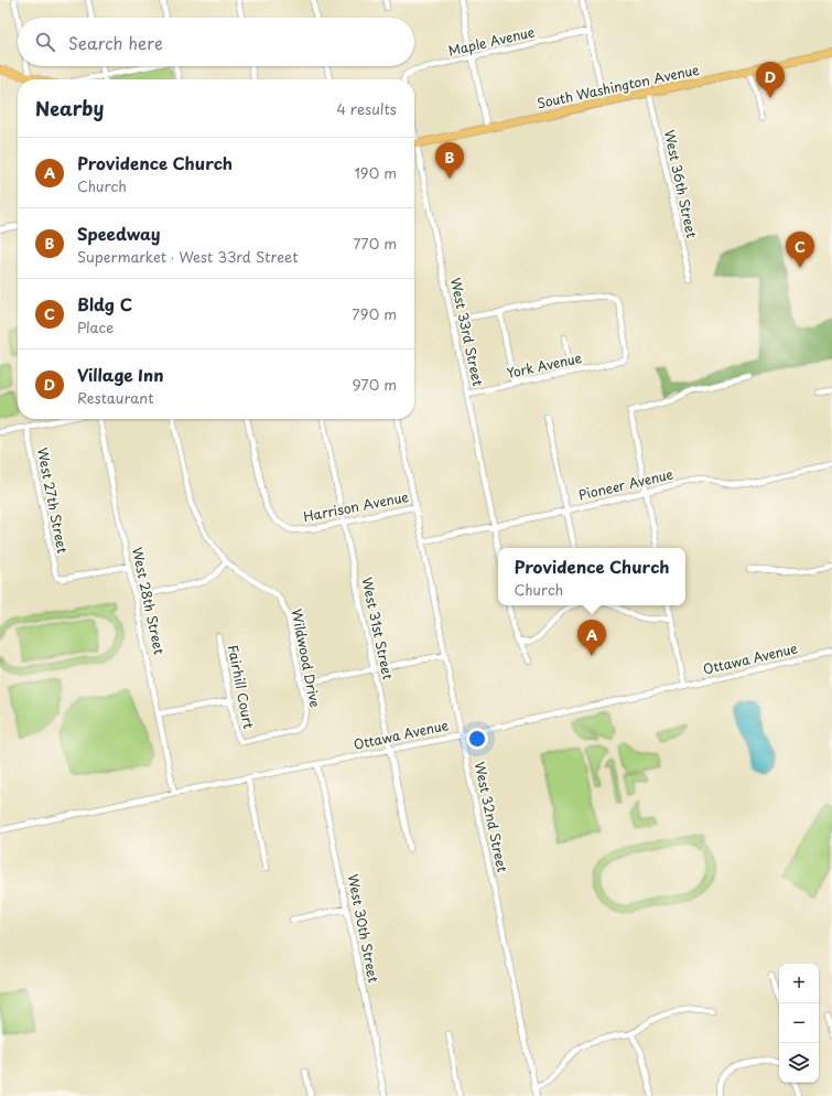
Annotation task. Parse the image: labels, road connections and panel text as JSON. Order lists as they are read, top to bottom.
{
  "streets": {
    "main road": ["South Washington Avenue"],
    "street": [
      "Maple Avenue",
      "West 36th Street",
      "West 33rd Street",
      "York Avenue",
      "Pioneer Avenue",
      "West 27th Street",
      "Harrison Avenue",
      "West 28th Street",
      "West 31st Street",
      "Wildwood Drive",
      "Ottawa Avenue",
      "Fairhill Court",
      "West 32nd Street",
      "West 30th Street"
    ]
  },
  "crossings": [
    ["South Washington Avenue", "West 36th Street"],
    ["West 33rd Street", "York Avenue"],
    ["West 33rd Street", "Pioneer Avenue"],
    ["Pioneer Avenue", "West 32nd Street"],
    ["West 27th Street", "West 28th Street"],
    ["Harrison Avenue", "West 31st Street"],
    ["Harrison Avenue", "West 32nd Street"],
    ["West 28th Street", "Ottawa Avenue"],
    ["West 31st Street", "Ottawa Avenue"],
    ["Wildwood Drive", "Fairhill Court"],
    ["Ottawa Avenue", "West 32nd Street"],
    ["Ottawa Avenue", "West 30th Street"]
  ],
  "page": {
    "search": "Search here",
    "pins": [
      "D",
      "B",
      "C",
      "A"
    ],
    "heading": ["Nearby", "4 results"],
    "list": [
      {
        "mark": "A",
        "name": "Providence Church",
        "note": "Church",
        "value": "190 m"
      },
      {
        "mark": "B",
        "name": "Speedway",
        "note": "Supermarket · West 33rd Street",
        "value": "770 m"
      },
      {
        "mark": "C",
        "name": "Bldg C",
        "note": "Place",
        "value": "790 m"
      },
      {
        "mark": "D",
        "name": "Village Inn",
        "note": "Restaurant",
        "value": "970 m"
      }
    ],
    "popup": ["Providence Church", "Church"],
    "map_buttons": ["+", "−"]
  }
}
